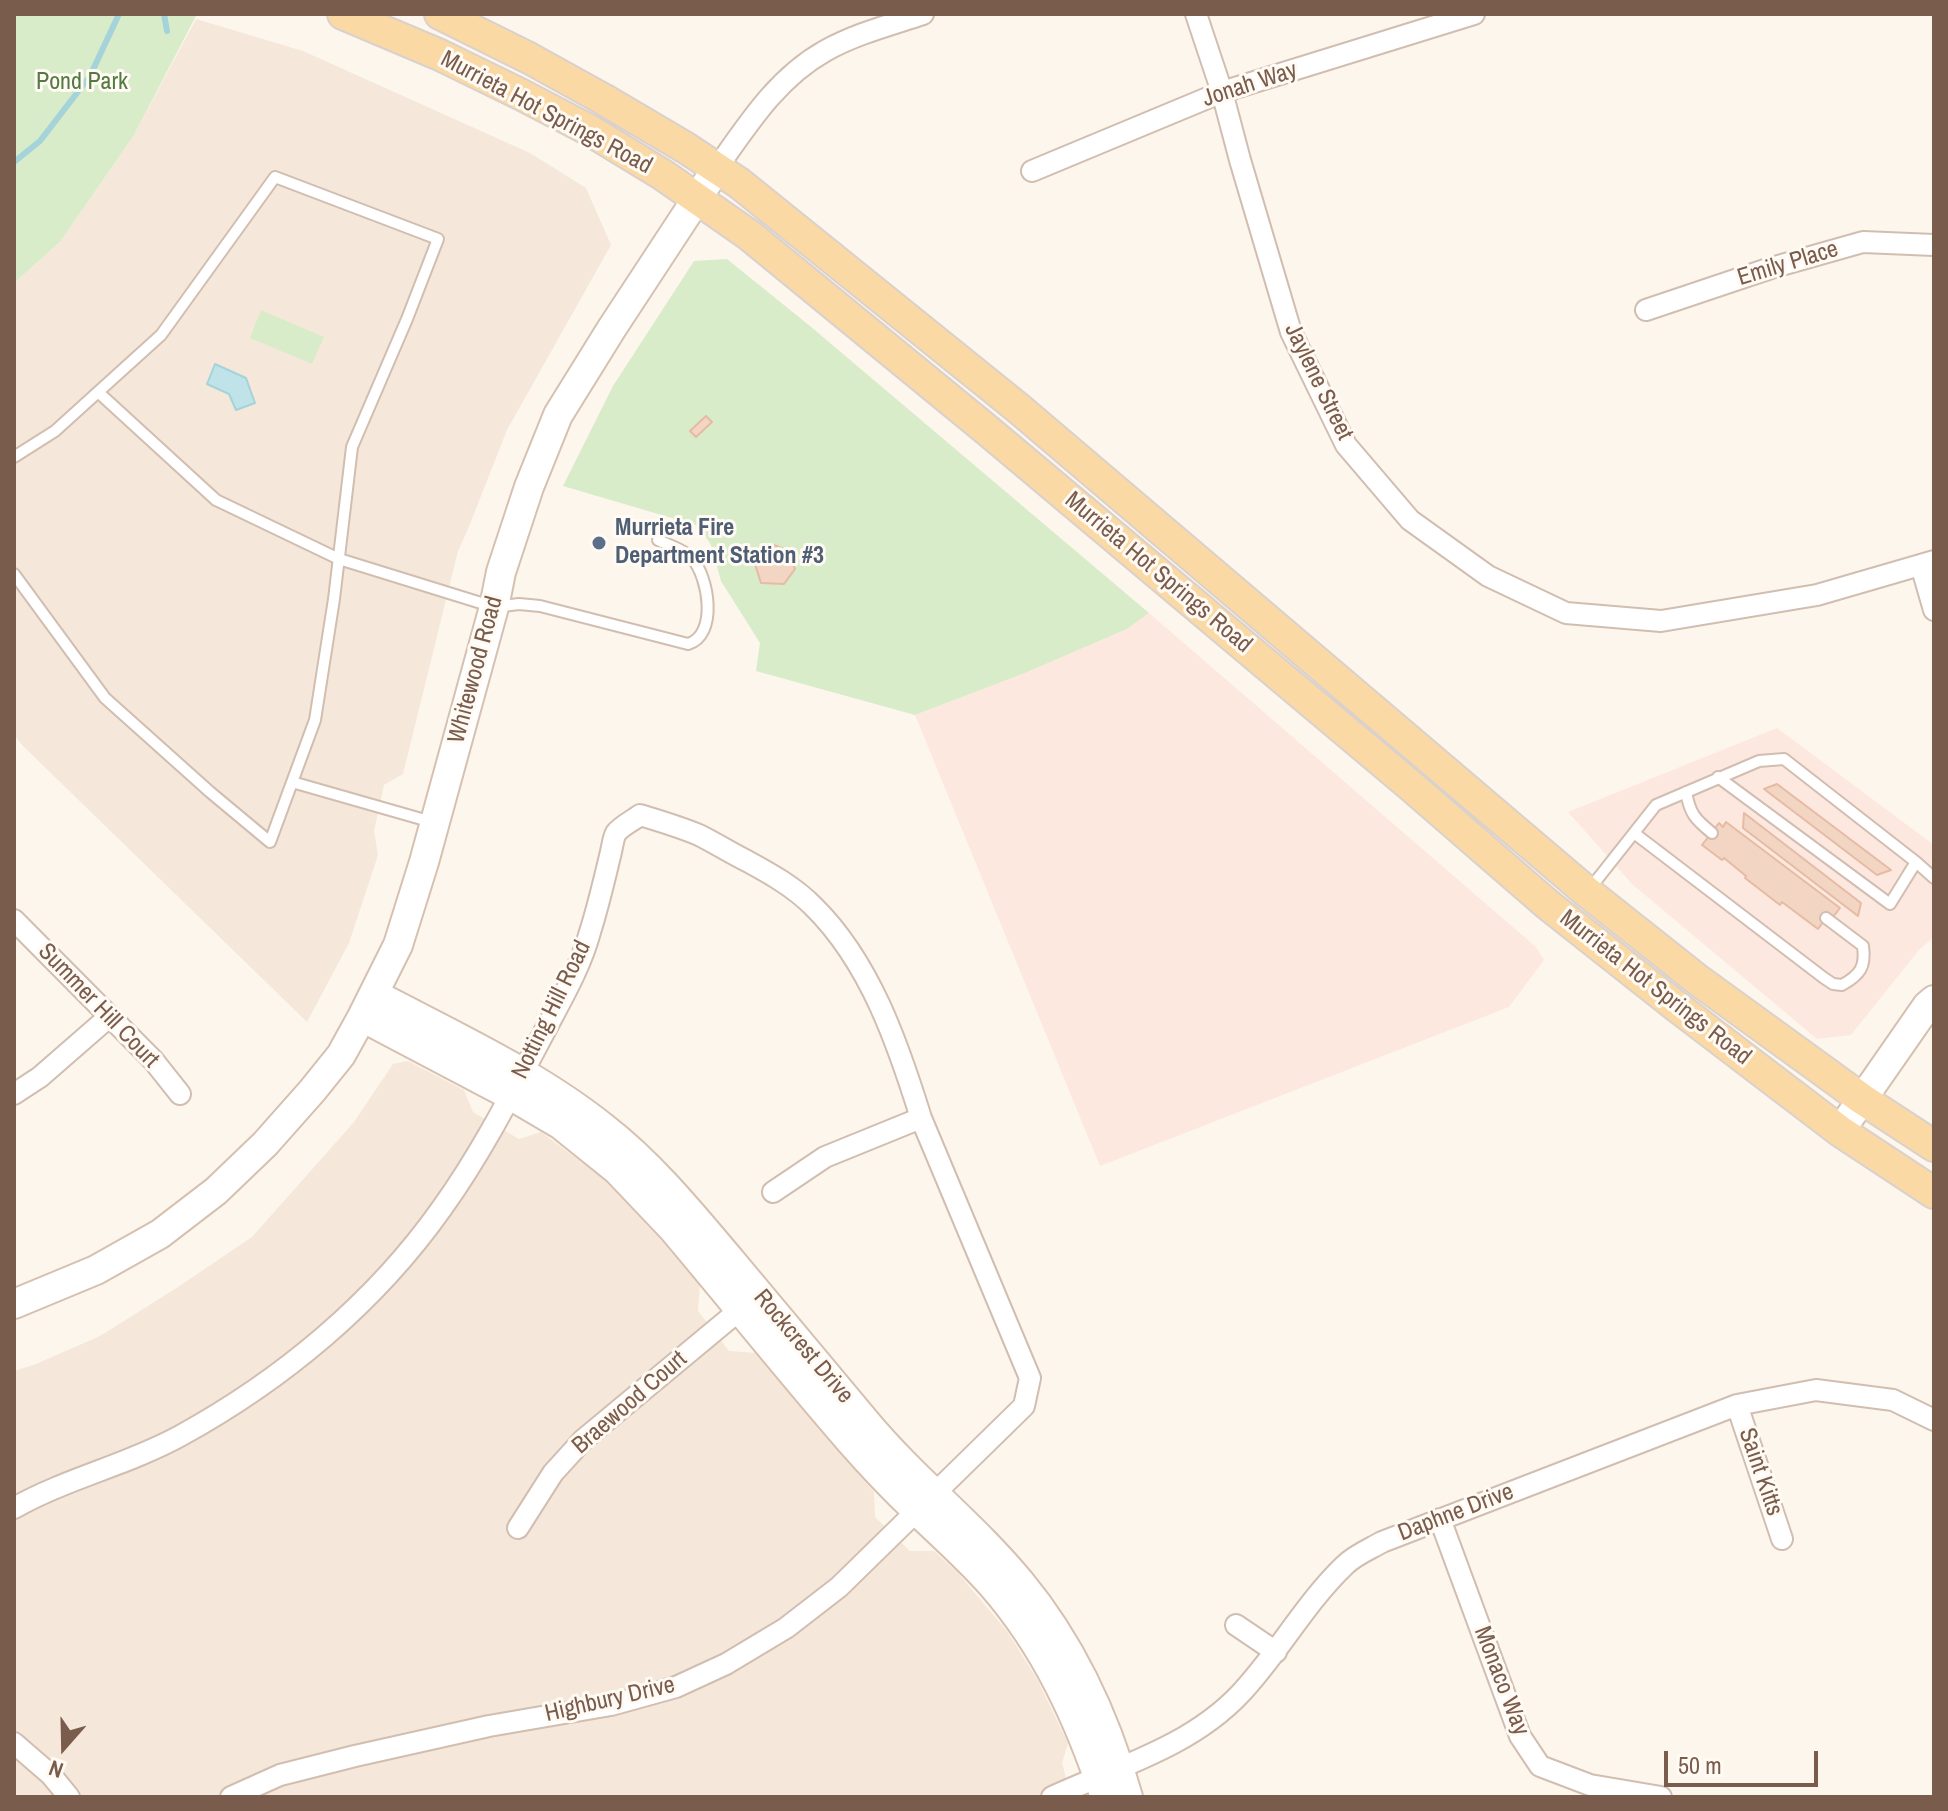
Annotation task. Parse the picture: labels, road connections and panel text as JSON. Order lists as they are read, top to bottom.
{
  "streets": {
    "main road": ["Murrieta Hot Springs Road", "Whitewood Road", "Rockcrest Drive"],
    "street": [
      "Jonah Way",
      "Emily Place",
      "Jaylene Street",
      "Summer Hill Court",
      "Notting Hill Road",
      "Braewood Court",
      "Saint Kitts",
      "Daphne Drive",
      "Monaco Way",
      "Highbury Drive"
    ]
  },
  "crossings": [
    ["Jonah Way", "Jaylene Street"],
    ["Murrieta Hot Springs Road", "Whitewood Road"],
    ["Whitewood Road", "Rockcrest Drive"],
    ["Notting Hill Road", "Rockcrest Drive"],
    ["Notting Hill Road", "Highbury Drive"],
    ["Rockcrest Drive", "Braewood Court"],
    ["Rockcrest Drive", "Daphne Drive"],
    ["Rockcrest Drive", "Highbury Drive"],
    ["Saint Kitts", "Daphne Drive"],
    ["Daphne Drive", "Monaco Way"]
  ],
  "parks": ["Pond Park"],
  "places": ["Murrieta Fire Department Station #3"],
  "scale_bar": "50 m",
  "north": "bottom"
}
